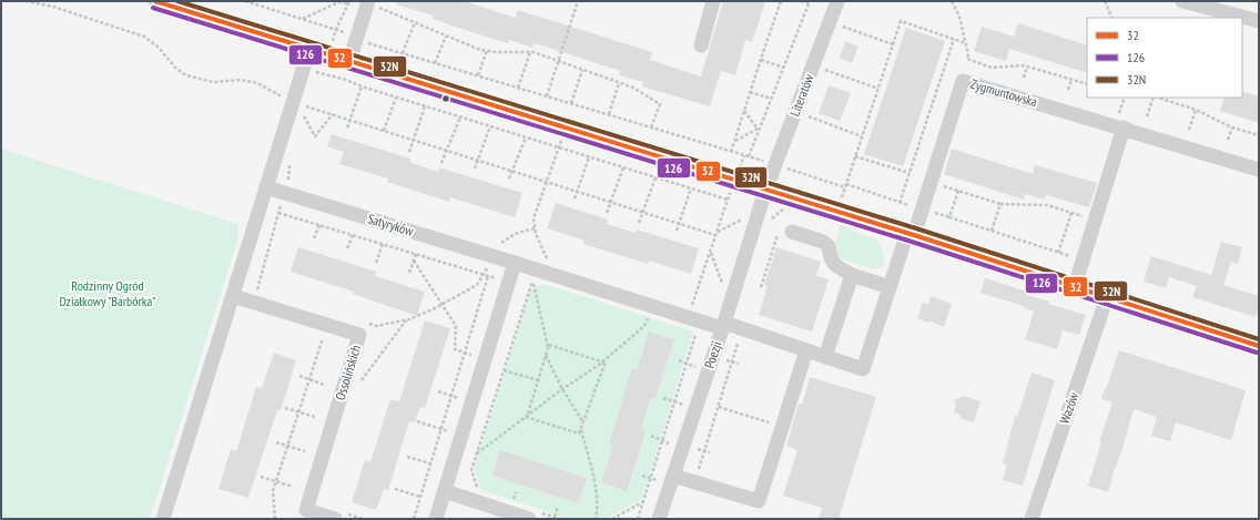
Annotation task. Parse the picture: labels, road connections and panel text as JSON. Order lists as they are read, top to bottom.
{
  "streets": {
    "street": [
      "Zygmuntowska",
      "Literatów",
      "Satyryków",
      "Poezji",
      "Ossolińskich",
      "Wazów"
    ]
  },
  "crossings": [
    ["Zygmuntowska", "Satyryków"],
    ["Literatów", "Poezji"],
    ["Satyryków", "Poezji"]
  ],
  "parks": ["Rodzinny Ogród Działkowy \"Barbórka\""],
  "lines": ["transit line 32", "transit line 32N", "transit line 126"],
  "legend": ["32", "126", "32N"]
}
